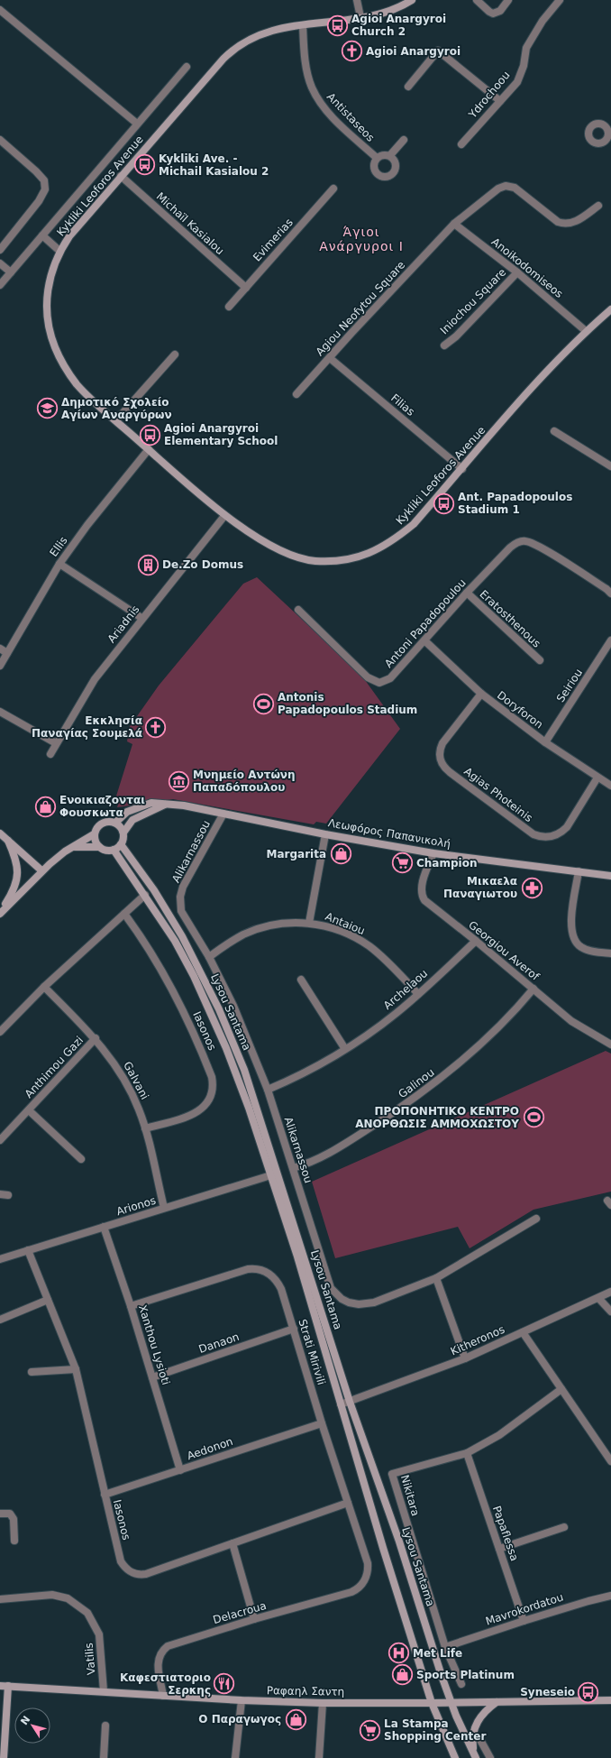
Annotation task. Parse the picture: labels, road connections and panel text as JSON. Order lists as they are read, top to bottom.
{
  "streets": {
    "street": [
      "Ydrochoou",
      "Antistaseos",
      "Kykliki Leoforos Avenue",
      "Michaïl Kasialou",
      "Evimerias",
      "Anoikodomiseos",
      "Iniochou Square",
      "Agiou Neofytou Square",
      "Filias",
      "Ellis",
      "Eratosthenous",
      "Antoni Papadopoulou",
      "Ariadnis",
      "Seiriou",
      "Doryforon",
      "Agias Photeinis",
      "Λεωφόρος Παπανικολή",
      "Alikarnassou",
      "Antaiou",
      "Georgiou Averof",
      "Archelaou",
      "Lysou Santama",
      "Iasonos",
      "Anthimou Gazi",
      "Galvani",
      "Galinou",
      "Arionos",
      "Kitheronos",
      "Danaon",
      "Xanthou Lysioti",
      "Strati Mirivili",
      "Aedonon",
      "Nikitara",
      "Papaflessa",
      "Mavrokordatou",
      "Delacroua",
      "Vatilis",
      "Ραφαηλ Σαντη"
    ]
  },
  "crossings": [
    ["Antistaseos", "Kykliki Leoforos Avenue"],
    ["Kykliki Leoforos Avenue", "Michaïl Kasialou"],
    ["Kykliki Leoforos Avenue", "Anoikodomiseos"],
    ["Kykliki Leoforos Avenue", "Filias"],
    ["Kykliki Leoforos Avenue", "Ellis"],
    ["Kykliki Leoforos Avenue", "Ariadnis"],
    ["Michaïl Kasialou", "Evimerias"],
    ["Anoikodomiseos", "Iniochou Square"],
    ["Anoikodomiseos", "Agiou Neofytou Square"],
    ["Agiou Neofytou Square", "Filias"],
    ["Eratosthenous", "Antoni Papadopoulou"],
    ["Antoni Papadopoulou", "Doryforon"],
    ["Seiriou", "Doryforon"],
    ["Doryforon", "Agias Photeinis"],
    ["Λεωφόρος Παπανικολή", "Alikarnassou"],
    ["Λεωφόρος Παπανικολή", "Georgiou Averof"],
    ["Λεωφόρος Παπανικολή", "Lysou Santama"],
    ["Alikarnassou", "Antaiou"],
    ["Alikarnassou", "Archelaou"],
    ["Alikarnassou", "Galinou"],
    ["Antaiou", "Archelaou"],
    ["Georgiou Averof", "Archelaou"],
    ["Georgiou Averof", "Galinou"],
    ["Lysou Santama", "Arionos"],
    ["Lysou Santama", "Kitheronos"],
    ["Lysou Santama", "Ραφαηλ Σαντη"],
    ["Iasonos", "Galvani"],
    ["Iasonos", "Arionos"],
    ["Iasonos", "Strati Mirivili"],
    ["Iasonos", "Aedonon"],
    ["Anthimou Gazi", "Galvani"],
    ["Galvani", "Arionos"],
    ["Arionos", "Xanthou Lysioti"],
    ["Danaon", "Xanthou Lysioti"],
    ["Danaon", "Strati Mirivili"],
    ["Xanthou Lysioti", "Strati Mirivili"],
    ["Xanthou Lysioti", "Aedonon"],
    ["Strati Mirivili", "Aedonon"],
    ["Strati Mirivili", "Delacroua"],
    ["Nikitara", "Papaflessa"],
    ["Nikitara", "Mavrokordatou"],
    ["Papaflessa", "Mavrokordatou"],
    ["Delacroua", "Ραφαηλ Σαντη"],
    ["Vatilis", "Ραφαηλ Σαντη"]
  ],
  "districts": ["Άγιοι Ανάργυροι Ι"],
  "places": {
    "bus stop": [
      "Agioi Anargyroi Church 2",
      "Kykliki Ave. - Michail Kasialou 2",
      "Agioi Anargyroi Elementary School",
      "Ant. Papadopoulos Stadium 1",
      "Syneseio"
    ],
    "church": ["Agioi Anargyroi", "Εκκλησία Παναγίας Σουμελά"],
    "school or university": ["Δημοτικό Σχολείο Αγίων Αναργύρων"],
    "building": ["De.Zo Domus"],
    "sports": ["Antonis Papadopoulos Stadium", "ΠΡΟΠΟΝΗΤΙΚΟ ΚΕΝΤΡΟ ΑΝΟΡΘΩΣΙΣ ΑΜΜΟΧΩΣΤΟΥ"],
    "museum": ["Μνημείο Αντώνη Παπαδόπουλου"],
    "shop": [
      "Ενοικιαζονται Φουσκωτα",
      "Margarita",
      "Sports Platinum",
      "Ο Παραγωγος"
    ],
    "supermarket": ["Champion", "La Stampa Shopping Center"],
    "pharmacy": ["Μικαελα Παναγιωτου"],
    "hospital": ["Met Life"],
    "restaurant": ["Καφεστιατοριο Σερκης"]
  },
  "north": "top left"
}
